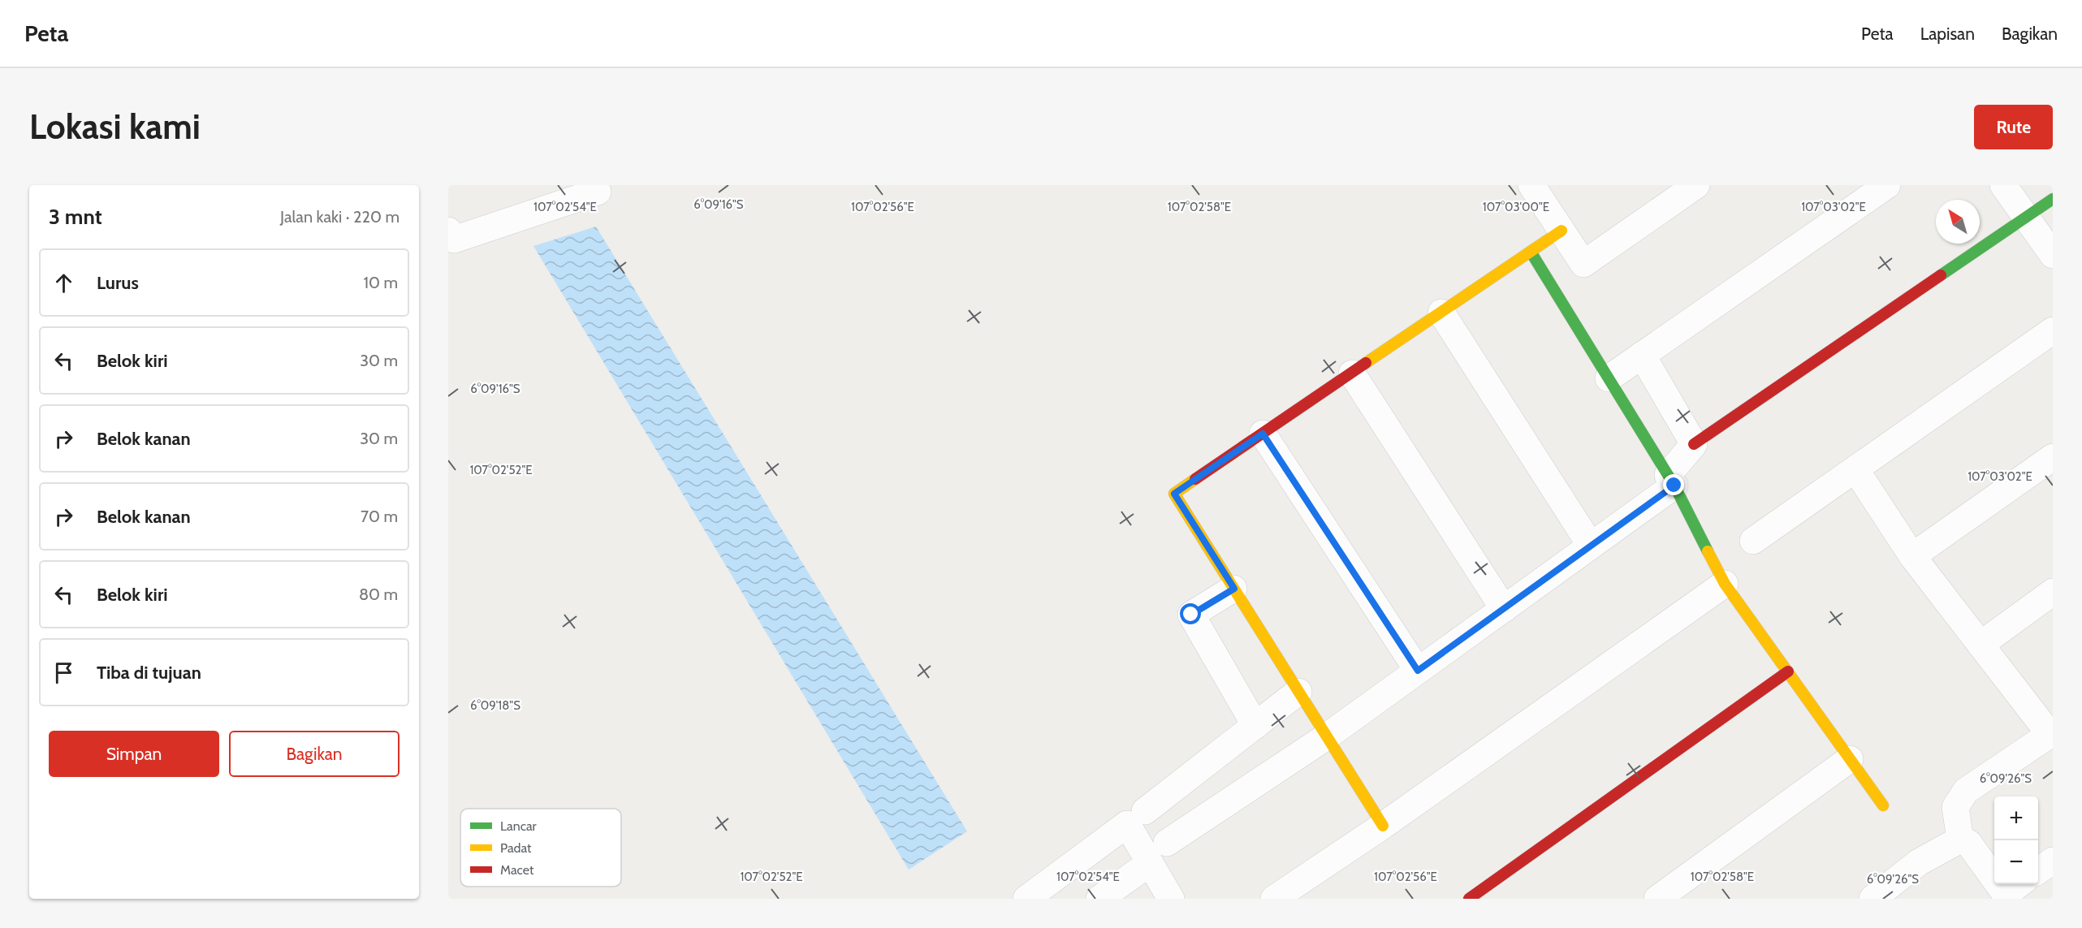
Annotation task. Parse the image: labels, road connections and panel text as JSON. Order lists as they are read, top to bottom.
{
  "legend": ["Lancar", "Padat", "Macet"],
  "north": "top left",
  "page": {
    "header": "Peta",
    "nav": ["Peta", "Lapisan", "Bagikan"],
    "buttons": [
      "Rute",
      ["Simpan", "Bagikan"]
    ],
    "title": "Lokasi kami",
    "heading": ["3 mnt", "Jalan kaki · 220 m"],
    "list": [
      ["Lurus", "10 m"],
      ["Belok kiri", "30 m"],
      ["Belok kanan", "30 m"],
      ["Belok kanan", "70 m"],
      ["Belok kiri", "80 m"],
      "Tiba di tujuan"
    ],
    "map_buttons": ["+", "−"]
  },
  "coordinates": [
    "6°09'16\"S",
    "107°02'54\"E",
    "107°02'56\"E",
    "107°02'58\"E",
    "107°03'00\"E",
    "107°03'02\"E",
    "107°02'52\"E",
    "6°09'18\"S",
    "6°09'26\"S"
  ]
}
